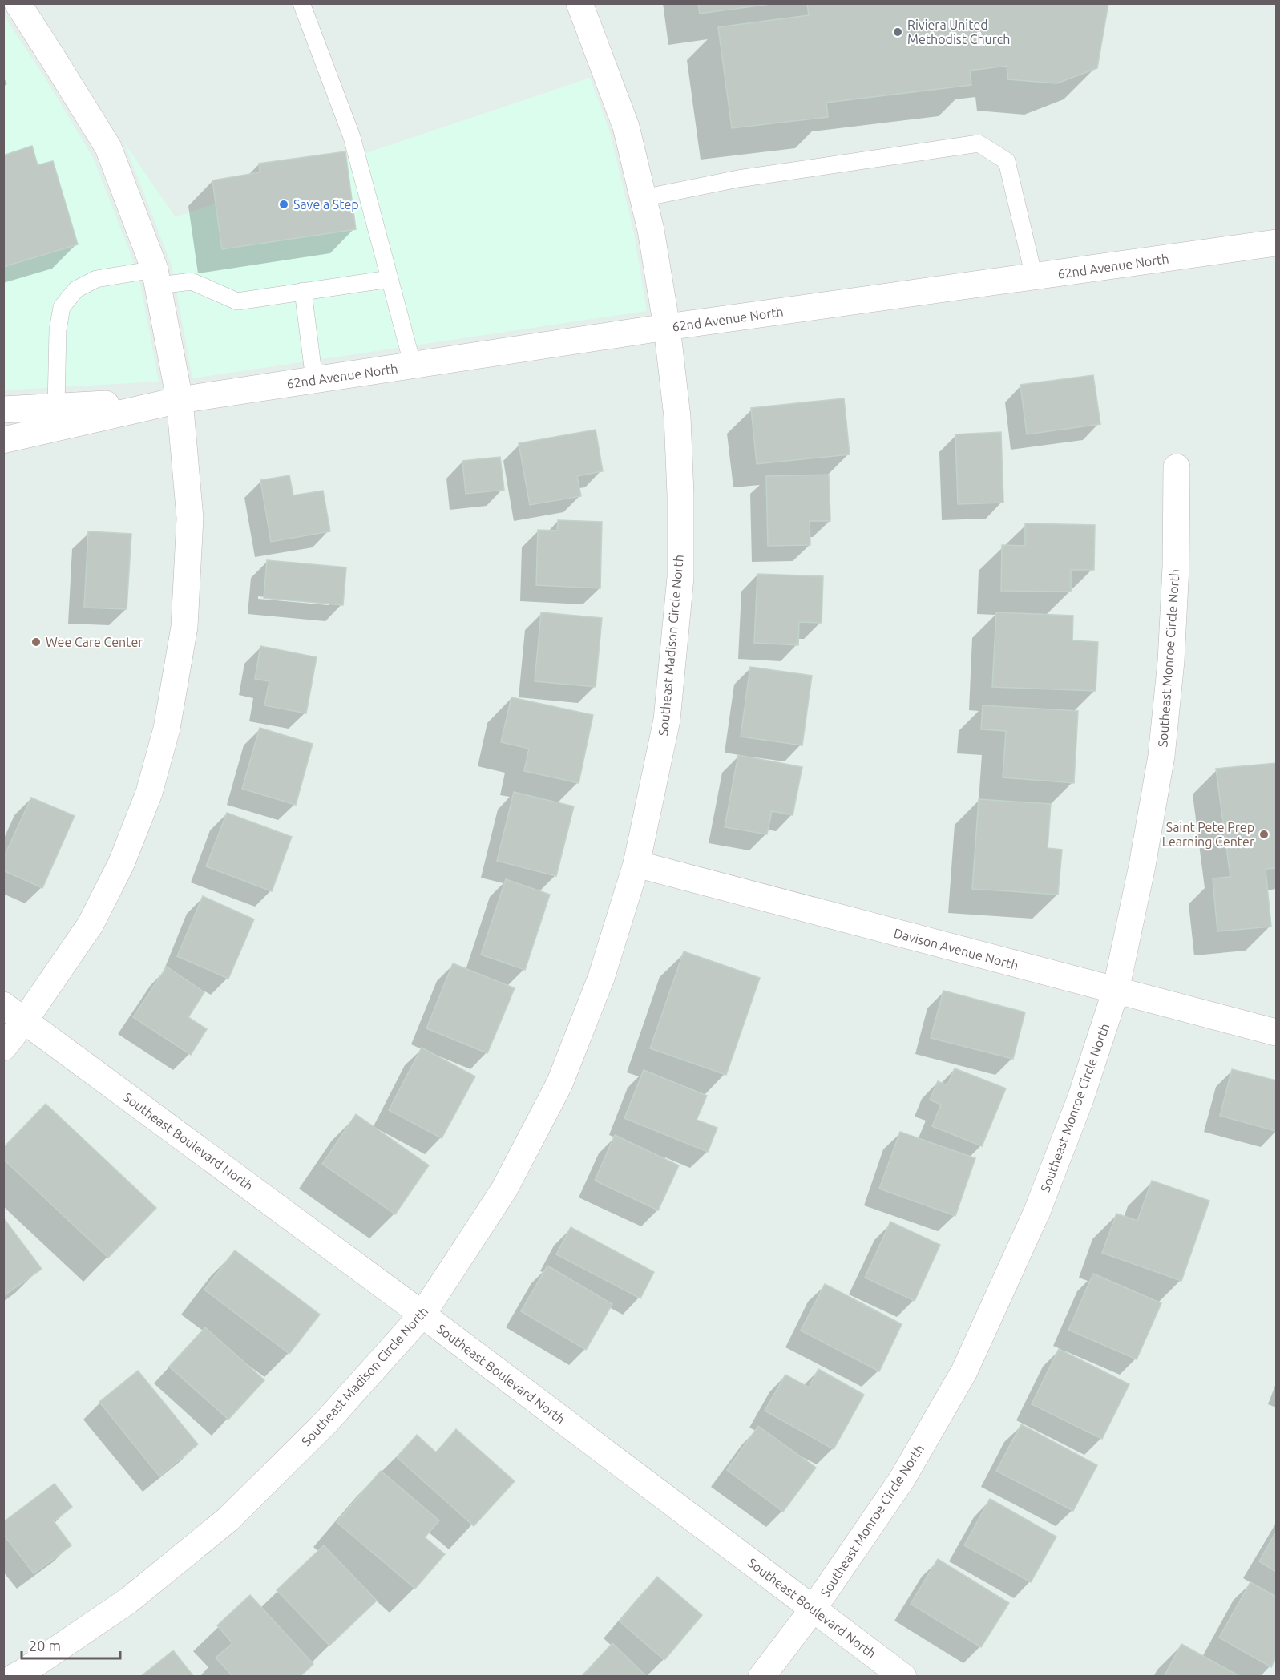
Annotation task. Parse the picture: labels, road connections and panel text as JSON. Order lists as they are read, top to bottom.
{
  "streets": {
    "street": [
      "62nd Avenue North",
      "Southeast Madison Circle North",
      "Southeast Monroe Circle North",
      "Davison Avenue North",
      "Southeast Boulevard North"
    ]
  },
  "crossings": [
    ["62nd Avenue North", "Southeast Madison Circle North"],
    ["Southeast Madison Circle North", "Davison Avenue North"],
    ["Southeast Madison Circle North", "Southeast Boulevard North"],
    ["Southeast Monroe Circle North", "Davison Avenue North"],
    ["Southeast Monroe Circle North", "Southeast Boulevard North"]
  ],
  "places": [
    "Riviera United Methodist Church",
    "Save a Step",
    "Wee Care Center",
    "Saint Pete Prep Learning Center"
  ],
  "scale_bar": "20 m"
}
